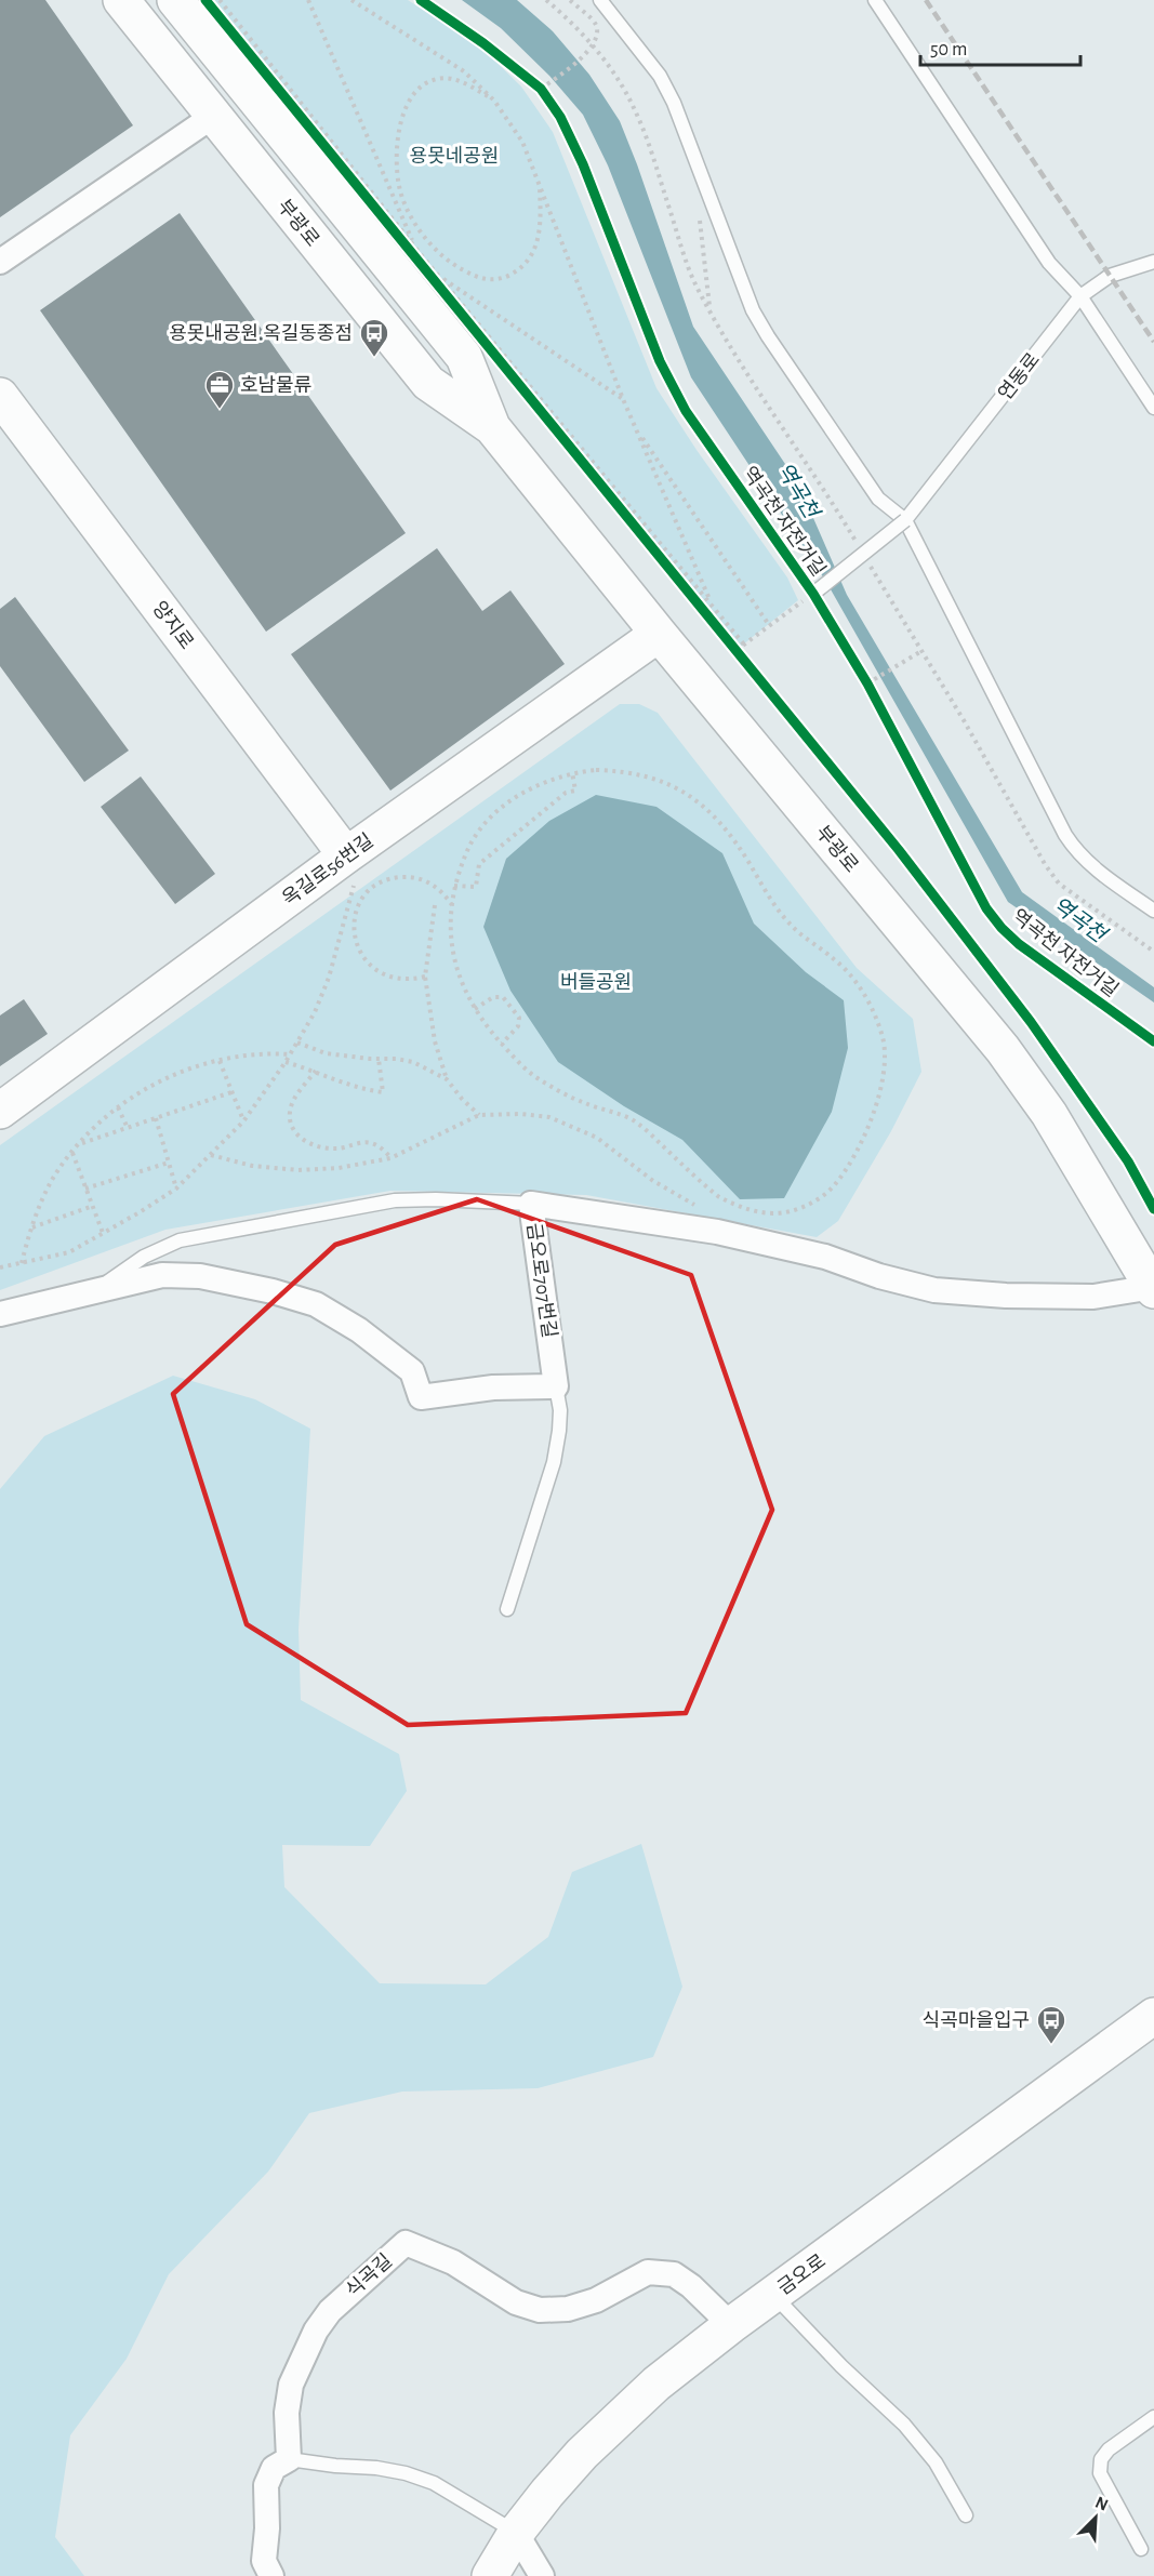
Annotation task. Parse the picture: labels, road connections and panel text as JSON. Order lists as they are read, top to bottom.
{
  "streets": {
    "main road": [
      "부광로",
      "양지로",
      "옥길로56번길",
      "금오로"
    ],
    "street": ["금오로707번길", "식곡길"],
    "lane": ["연동로"],
    "cycle path": ["역곡천 자전거길"]
  },
  "crossings": [
    ["부광로", "옥길로56번길"],
    ["부광로", "금오로707번길"],
    ["양지로", "옥길로56번길"],
    ["금오로", "식곡길"]
  ],
  "water": ["역곡천"],
  "parks": ["용못네공원", "버들공원"],
  "places": {
    "bus stop": ["용못내공원.옥길동종점", "식곡마을입구"],
    "office": ["호남물류"]
  },
  "scale_bar": "50 m",
  "north": "top right"
}
